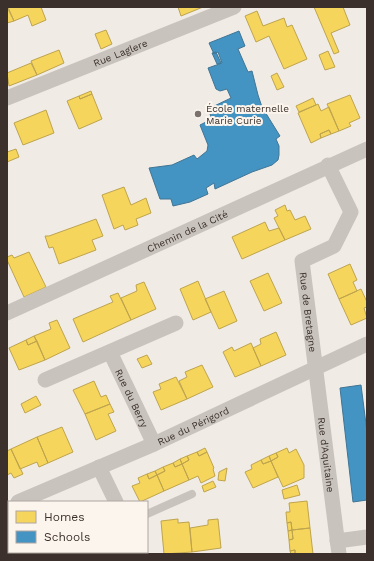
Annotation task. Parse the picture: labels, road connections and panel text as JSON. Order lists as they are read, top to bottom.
{
  "streets": {
    "street": [
      "Rue Laglere",
      "Chemin de la Cité",
      "Rue de Bretagne",
      "Rue du Berry",
      "Rue du Périgord",
      "Rue d'Aquitaine"
    ]
  },
  "crossings": [
    ["Chemin de la Cité", "Rue de Bretagne"],
    ["Rue de Bretagne", "Rue du Périgord"],
    ["Rue de Bretagne", "Rue d'Aquitaine"],
    ["Rue du Berry", "Rue du Périgord"],
    ["Rue du Périgord", "Rue d'Aquitaine"]
  ],
  "places": ["École maternelle Marie Curie"],
  "legend": ["Homes", "Schools"]
}
